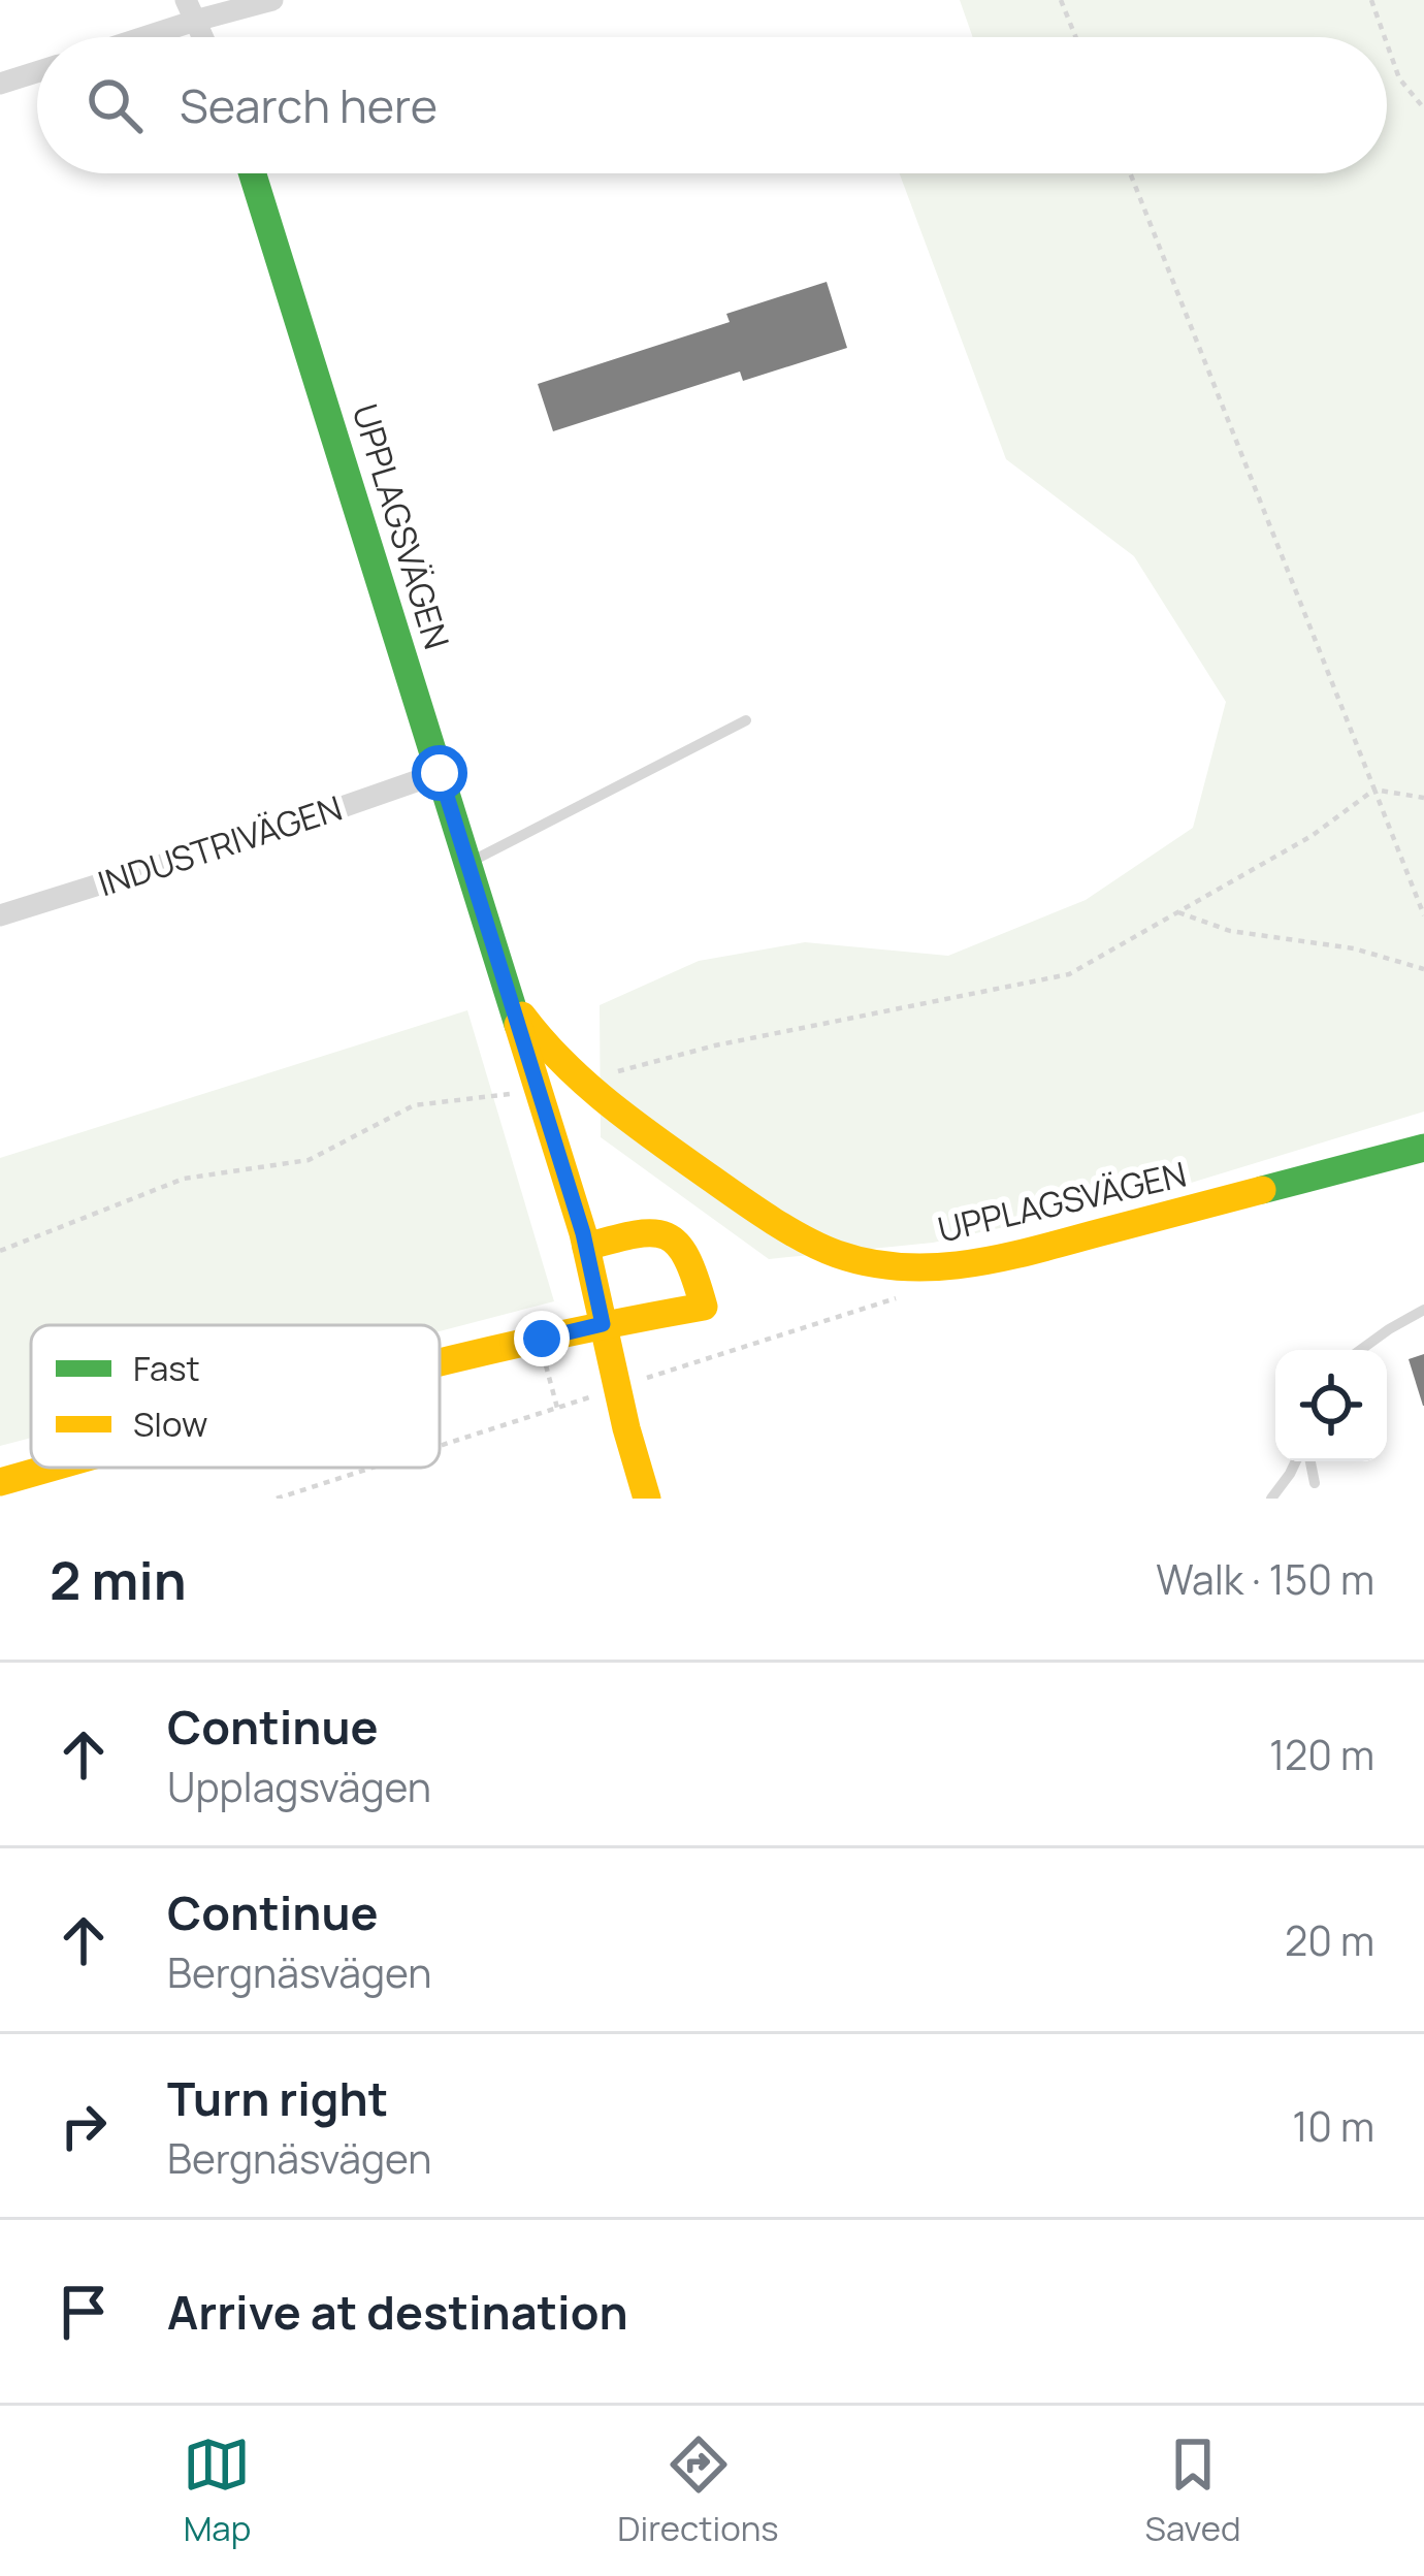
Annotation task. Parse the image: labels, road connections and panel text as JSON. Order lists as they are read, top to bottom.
{
  "streets": {
    "street": ["UPPLAGSVÄGEN", "INDUSTRIVÄGEN"]
  },
  "crossings": [
    ["UPPLAGSVÄGEN", "INDUSTRIVÄGEN"]
  ],
  "legend": ["Fast", "Slow"],
  "page": {
    "search": "Search here",
    "heading": ["2 min", "Walk · 150 m"],
    "list": [
      ["Continue", "Upplagsvägen", "120 m"],
      ["Continue", "Bergnäsvägen", "20 m"],
      ["Turn right", "Bergnäsvägen", "10 m"],
      "Arrive at destination"
    ],
    "nav": ["Map", "Directions", "Saved"]
  }
}
